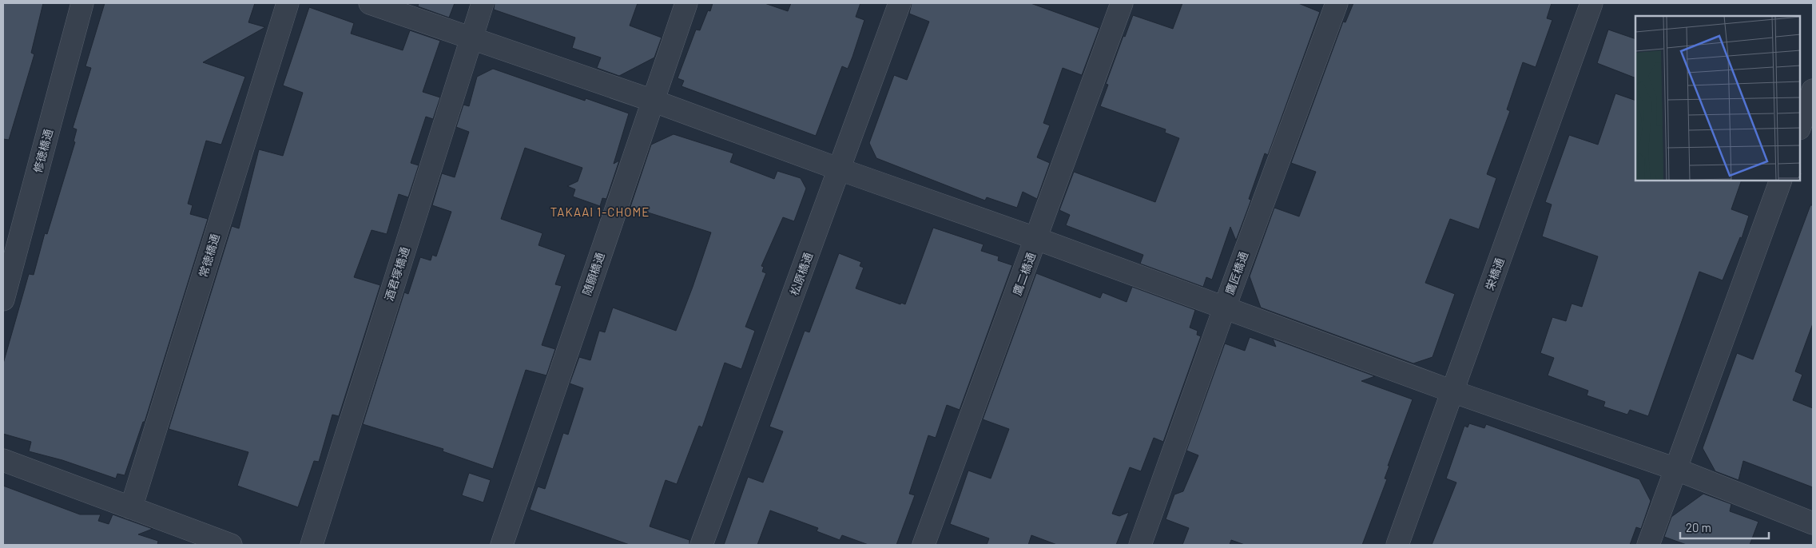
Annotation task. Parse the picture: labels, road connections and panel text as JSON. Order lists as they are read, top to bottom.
{
  "streets": {
    "street": [
      "修徳橋通",
      "常徳橋通",
      "鷹匠橋通",
      "酒君塚橋通",
      "随願橋通",
      "松原橋通",
      "鷹二橋通",
      "栄橋通"
    ]
  },
  "districts": ["TAKAAI 1-CHOME"],
  "scale_bar": "20 m"
}
